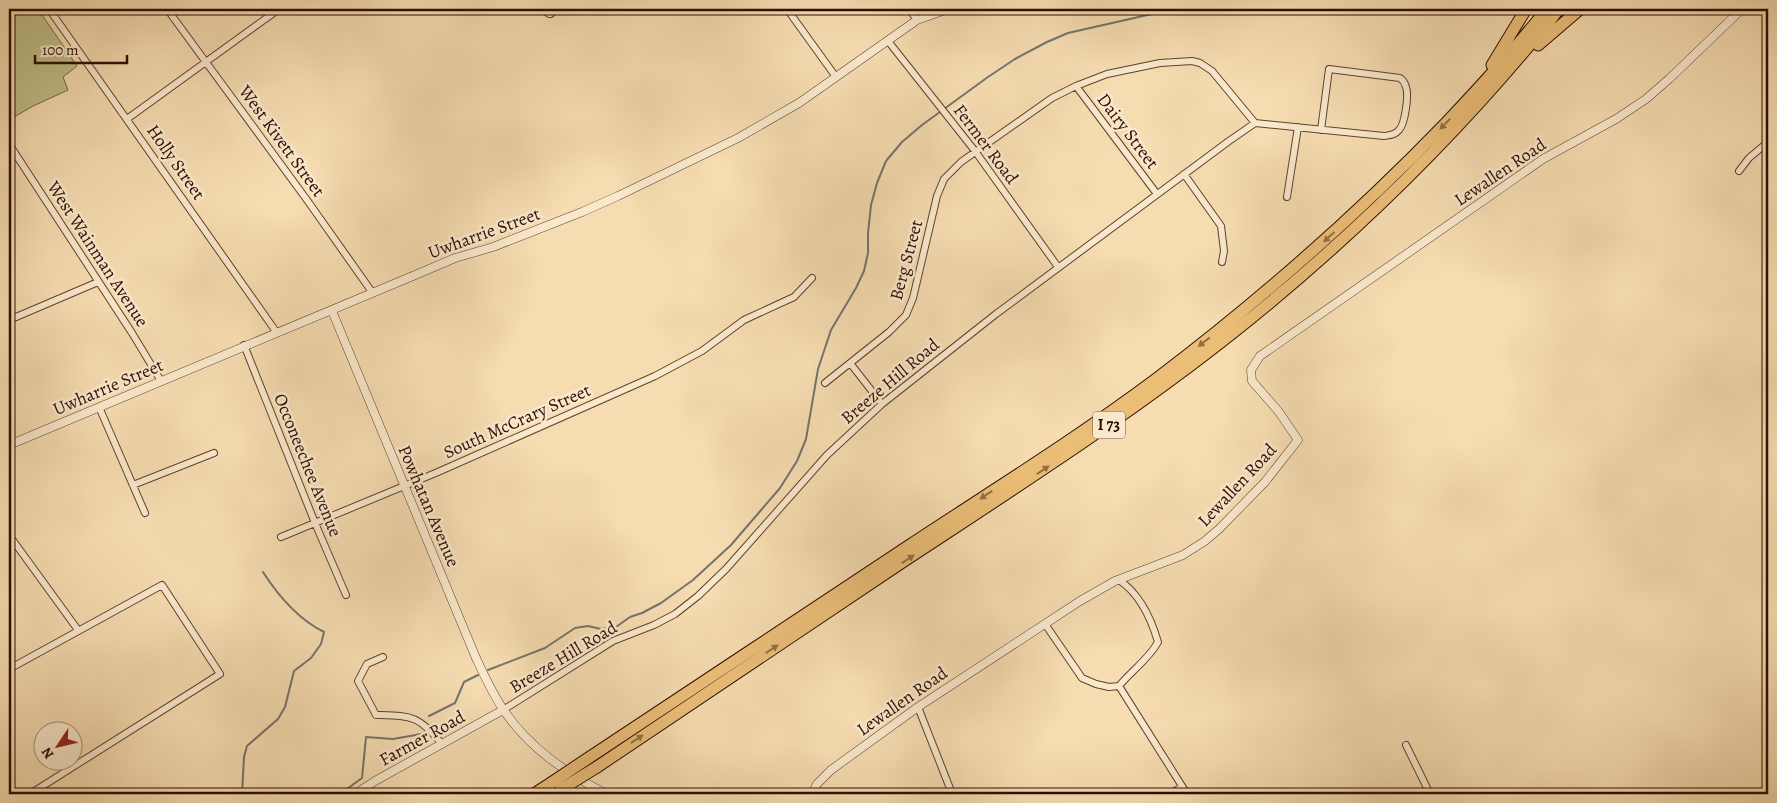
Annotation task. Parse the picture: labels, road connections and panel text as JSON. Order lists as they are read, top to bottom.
{
  "streets": {
    "highway": ["I 73"],
    "street": [
      "Dairy Street",
      "West Kivett Street",
      "Fermer Road",
      "Holly Street",
      "Lewallen Road",
      "Uwharrie Street",
      "West Wainman Avenue",
      "Berg Street",
      "Breeze Hill Road",
      "South McCrary Street",
      "Occoneechee Avenue",
      "Powhatan Avenue",
      "Farmer Road"
    ]
  },
  "crossings": [
    ["Dairy Street", "Berg Street"],
    ["Dairy Street", "Breeze Hill Road"],
    ["West Kivett Street", "Uwharrie Street"],
    ["Fermer Road", "Uwharrie Street"],
    ["Fermer Road", "Berg Street"],
    ["Fermer Road", "Breeze Hill Road"],
    ["Holly Street", "Uwharrie Street"],
    ["Uwharrie Street", "West Wainman Avenue"],
    ["Uwharrie Street", "Occoneechee Avenue"],
    ["Uwharrie Street", "Powhatan Avenue"],
    ["Berg Street", "Breeze Hill Road"],
    ["Breeze Hill Road", "Powhatan Avenue"],
    ["Breeze Hill Road", "Farmer Road"],
    ["South McCrary Street", "Occoneechee Avenue"],
    ["South McCrary Street", "Powhatan Avenue"],
    ["Powhatan Avenue", "Farmer Road"]
  ],
  "scale_bar": "100 m",
  "north": "bottom left"
}
